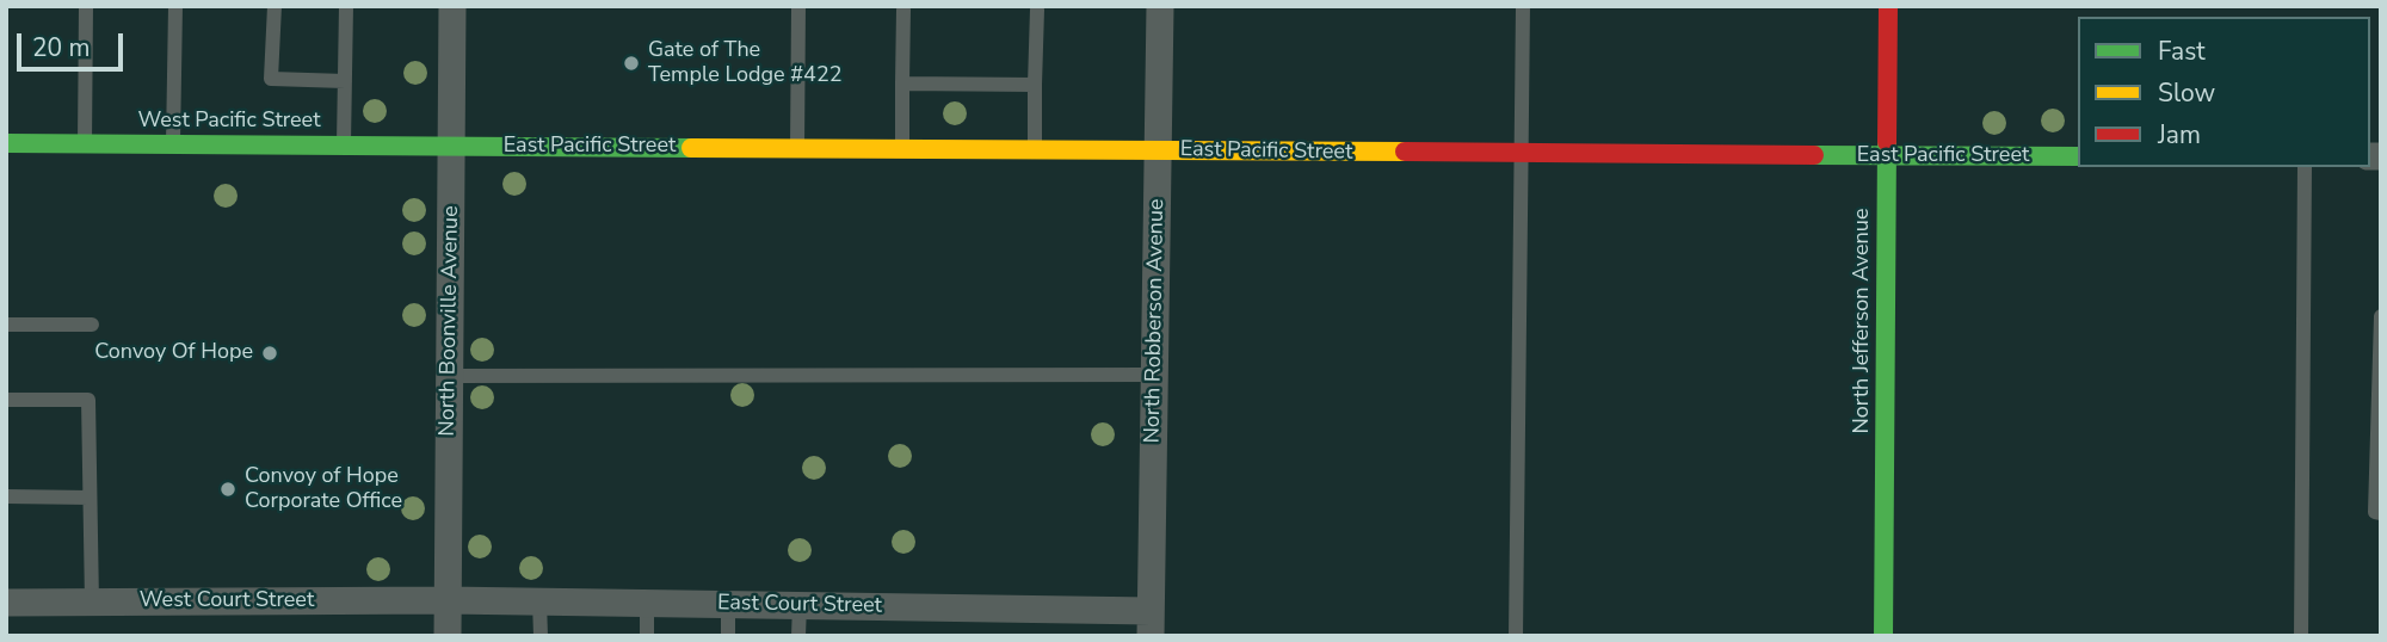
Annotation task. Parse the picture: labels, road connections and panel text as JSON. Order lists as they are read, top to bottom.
{
  "streets": {
    "street": [
      "West Pacific Street",
      "East Pacific Street",
      "North Boonville Avenue",
      "North Robberson Avenue",
      "North Jefferson Avenue",
      "West Court Street",
      "East Court Street"
    ]
  },
  "crossings": [
    ["West Pacific Street", "East Pacific Street"],
    ["West Pacific Street", "North Boonville Avenue"],
    ["East Pacific Street", "North Boonville Avenue"],
    ["East Pacific Street", "North Robberson Avenue"],
    ["East Pacific Street", "North Jefferson Avenue"],
    ["North Boonville Avenue", "West Court Street"],
    ["North Boonville Avenue", "East Court Street"],
    ["North Robberson Avenue", "East Court Street"],
    ["West Court Street", "East Court Street"]
  ],
  "places": ["Gate of The Temple Lodge #422", "Convoy Of Hope", "Convoy of Hope Corporate Office"],
  "legend": ["Fast", "Slow", "Jam"],
  "scale_bar": "20 m"
}
